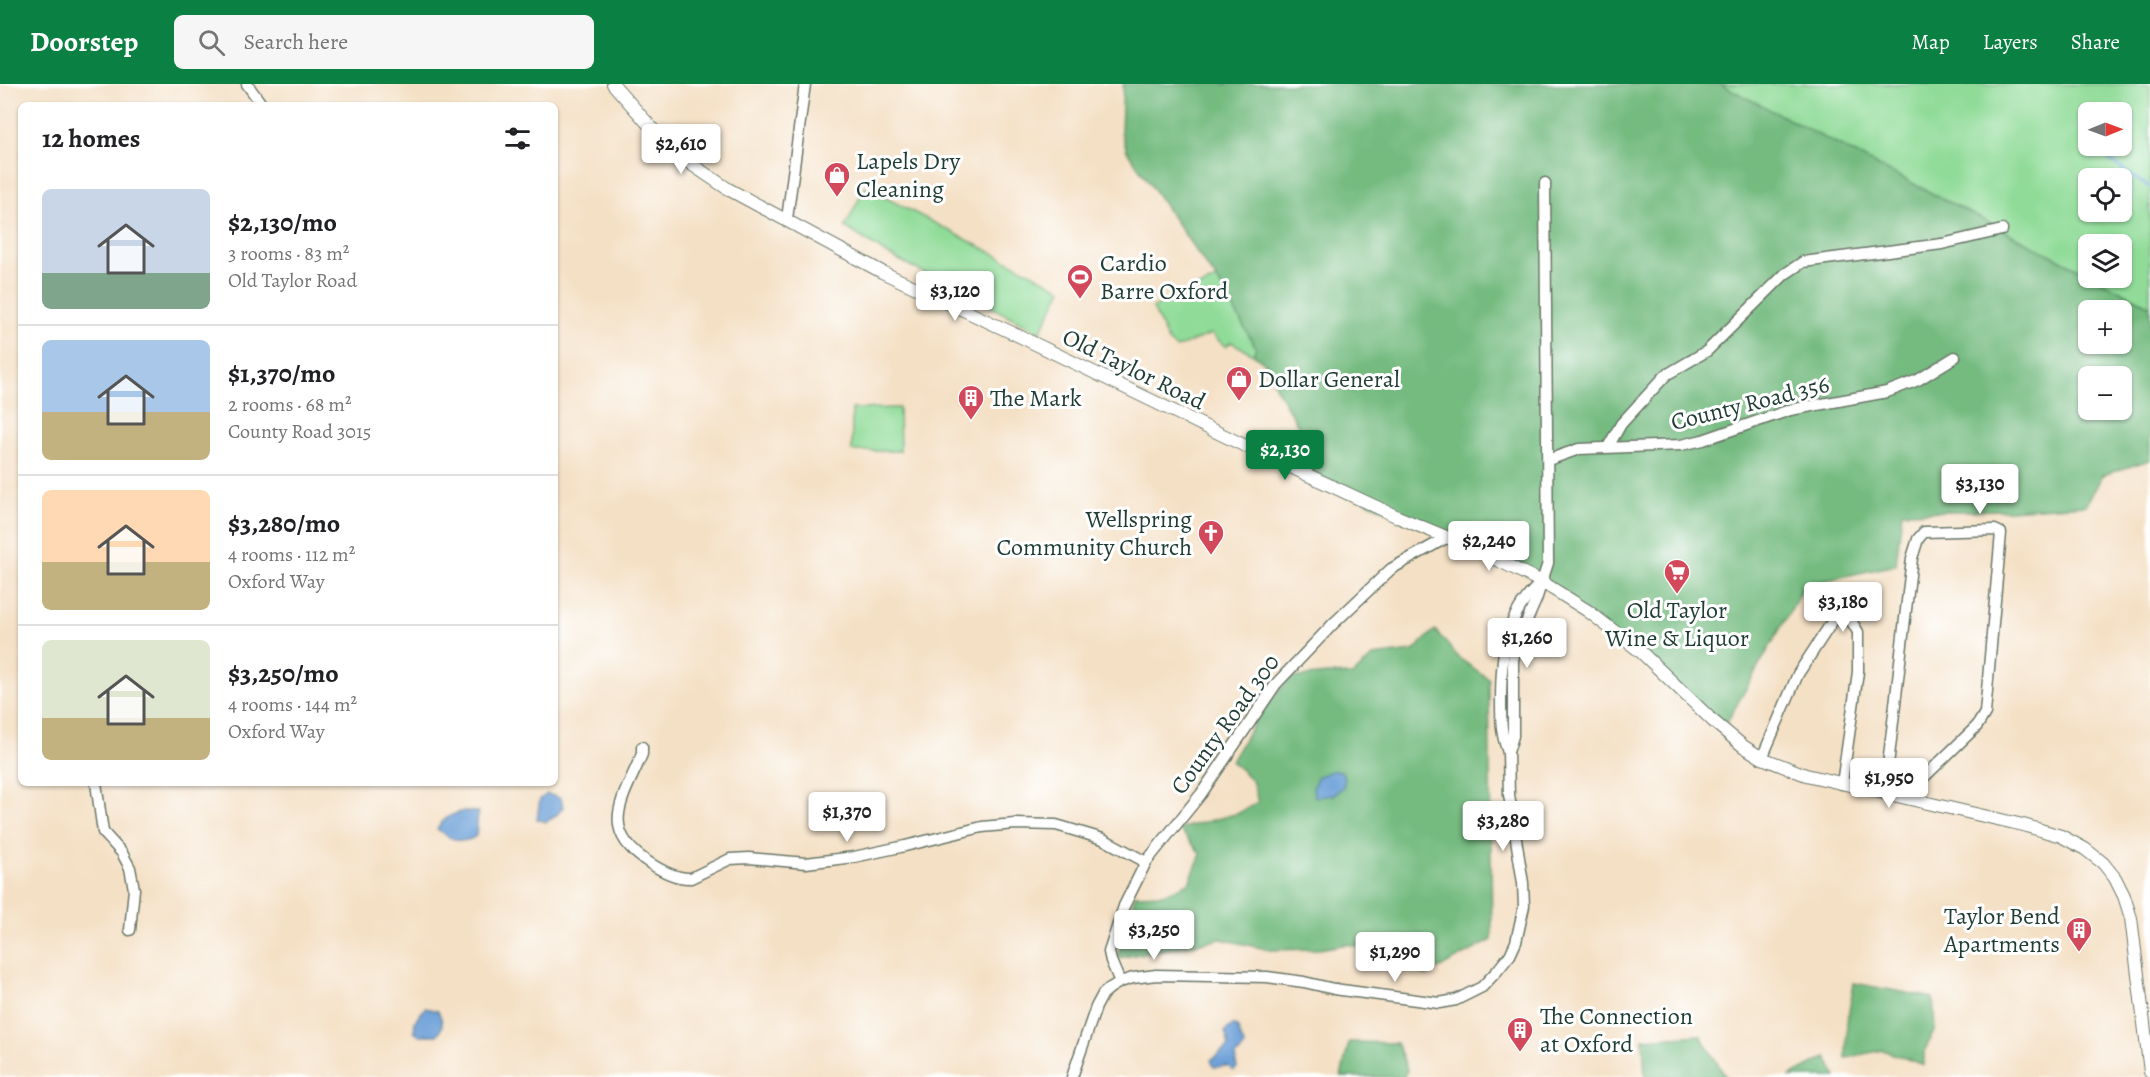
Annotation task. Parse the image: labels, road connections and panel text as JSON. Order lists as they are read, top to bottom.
{
  "streets": {
    "street": ["Old Taylor Road", "County Road 356", "County Road 300"]
  },
  "crossings": [
    ["Old Taylor Road", "County Road 300"]
  ],
  "places": {
    "shop": ["Lapels Dry Cleaning", "Dollar General"],
    "sports": ["Cardio Barre Oxford"],
    "building": ["The Mark", "Taylor Bend Apartments", "The Connection at Oxford"],
    "church": ["Wellspring Community Church"],
    "supermarket": ["Old Taylor Wine & Liquor"]
  },
  "north": "right",
  "page": {
    "header": "Doorstep",
    "search": "Search here",
    "nav": ["Map", "Layers", "Share"],
    "map_buttons": ["+", "−"],
    "heading": "12 homes",
    "price": [
      "$2,610",
      "$3,120",
      "$2,130",
      "$3,130",
      "$2,240",
      "$3,180",
      "$1,260",
      "$1,950",
      "$1,370",
      "$3,280",
      "$3,250",
      "$1,290"
    ],
    "list": [
      {
        "name": "$2,130/mo",
        "note": "3 rooms · 83 m² · Old Taylor Road"
      },
      {
        "name": "$1,370/mo",
        "note": "2 rooms · 68 m² · County Road 3015"
      },
      {
        "name": "$3,280/mo",
        "note": "4 rooms · 112 m² · Oxford Way"
      },
      {
        "name": "$3,250/mo",
        "note": "4 rooms · 144 m² · Oxford Way"
      }
    ]
  }
}
